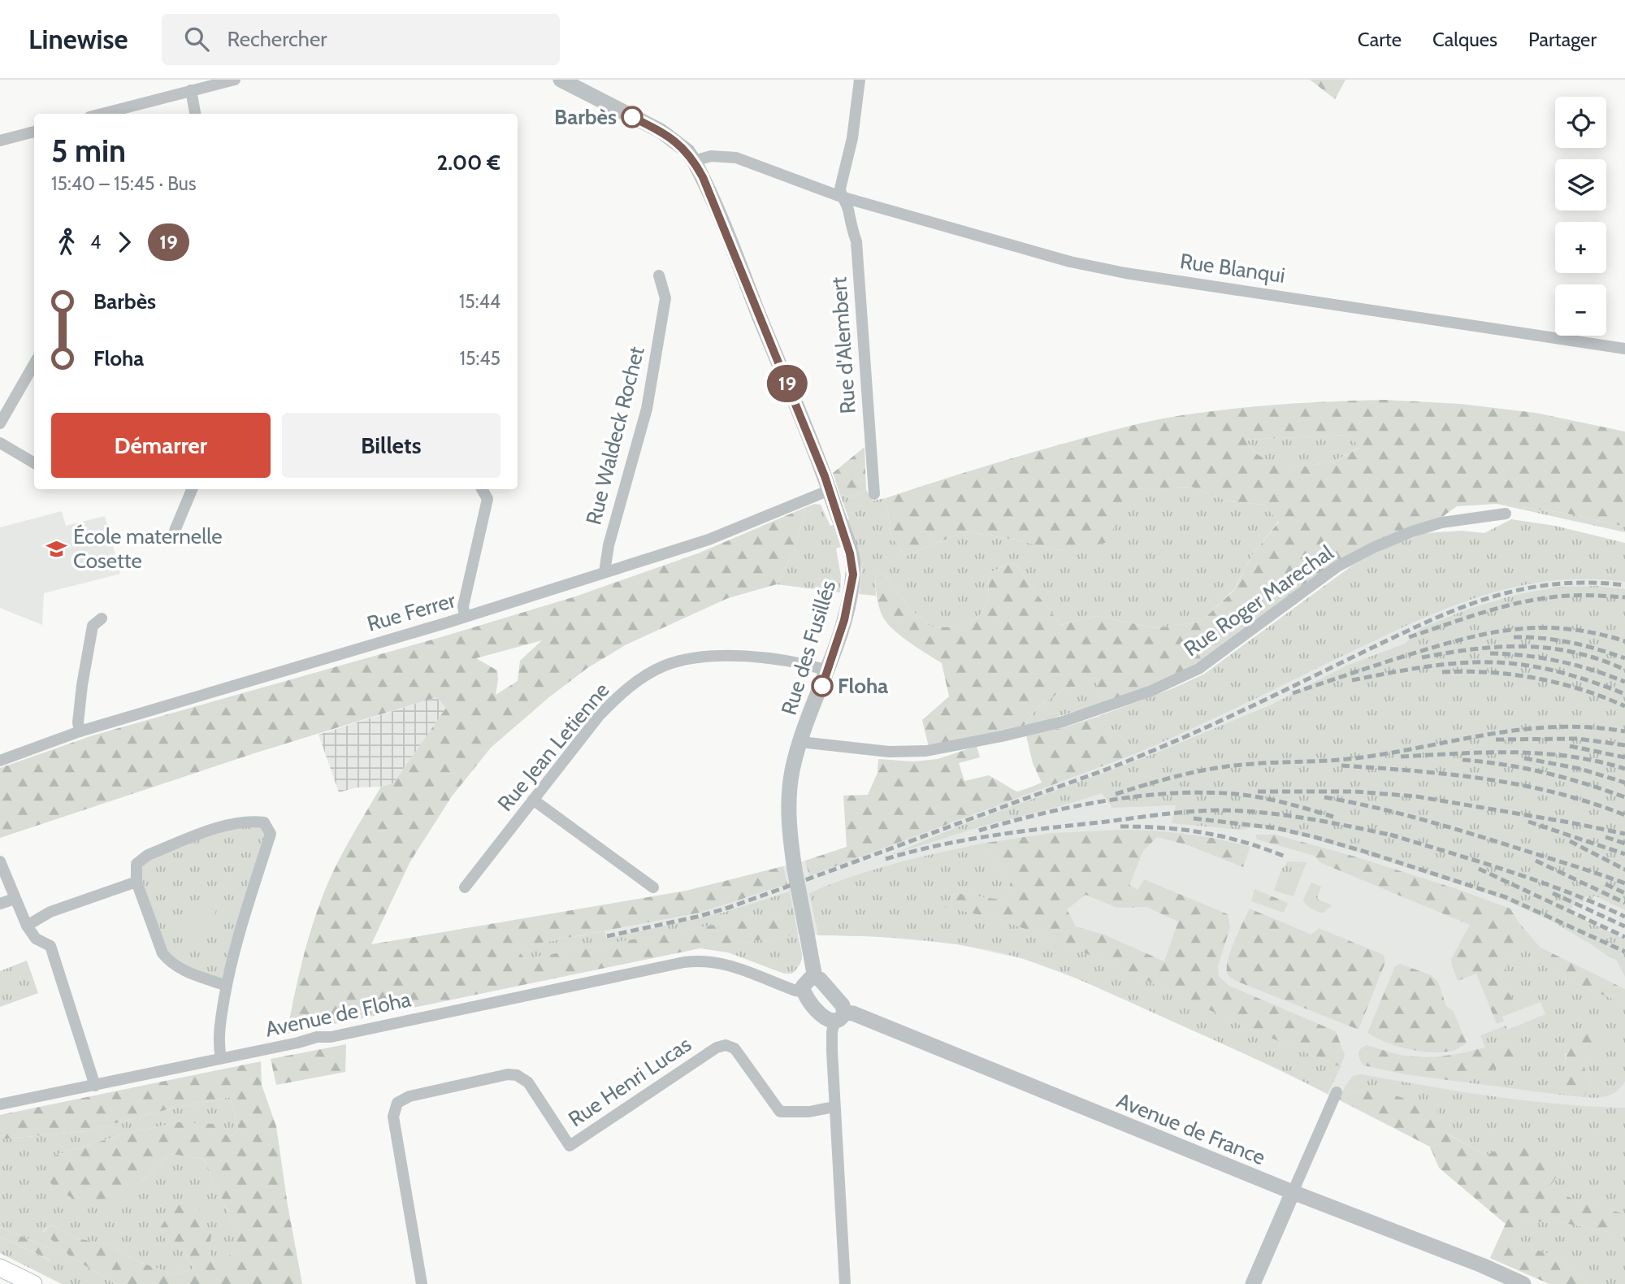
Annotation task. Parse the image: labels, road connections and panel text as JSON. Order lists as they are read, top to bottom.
{
  "streets": {
    "street": [
      "Rue Blanqui",
      "Rue d'Alembert",
      "Rue Waldeck Rochet",
      "Rue Roger Marechal",
      "Rue Ferrer",
      "Rue des Fusillés",
      "Rue Jean Letienne",
      "Avenue de Floha",
      "Rue Henri Lucas",
      "Avenue de France"
    ]
  },
  "crossings": [
    ["Rue Blanqui", "Rue d'Alembert"],
    ["Rue Blanqui", "Rue des Fusillés"],
    ["Rue Waldeck Rochet", "Rue Ferrer"],
    ["Rue Roger Marechal", "Rue des Fusillés"],
    ["Rue Ferrer", "Rue des Fusillés"],
    ["Rue des Fusillés", "Rue Jean Letienne"]
  ],
  "places": {
    "other": ["Barbès", "Floha"],
    "school or university": ["École maternelle Cosette"]
  },
  "lines": ["bus line 19"],
  "page": {
    "header": "Linewise",
    "search": "Rechercher",
    "nav": ["Carte", "Calques", "Partager"],
    "on_map": "19",
    "map_buttons": ["+", "−"],
    "heading": ["5 min", "15:40 – 15:45 · Bus", "2.00 €"],
    "legs": ["4", "19"],
    "list": [
      {
        "name": "Barbès",
        "value": "15:44"
      },
      {
        "name": "Floha",
        "value": "15:45"
      }
    ],
    "buttons": ["Démarrer", "Billets"]
  }
}
